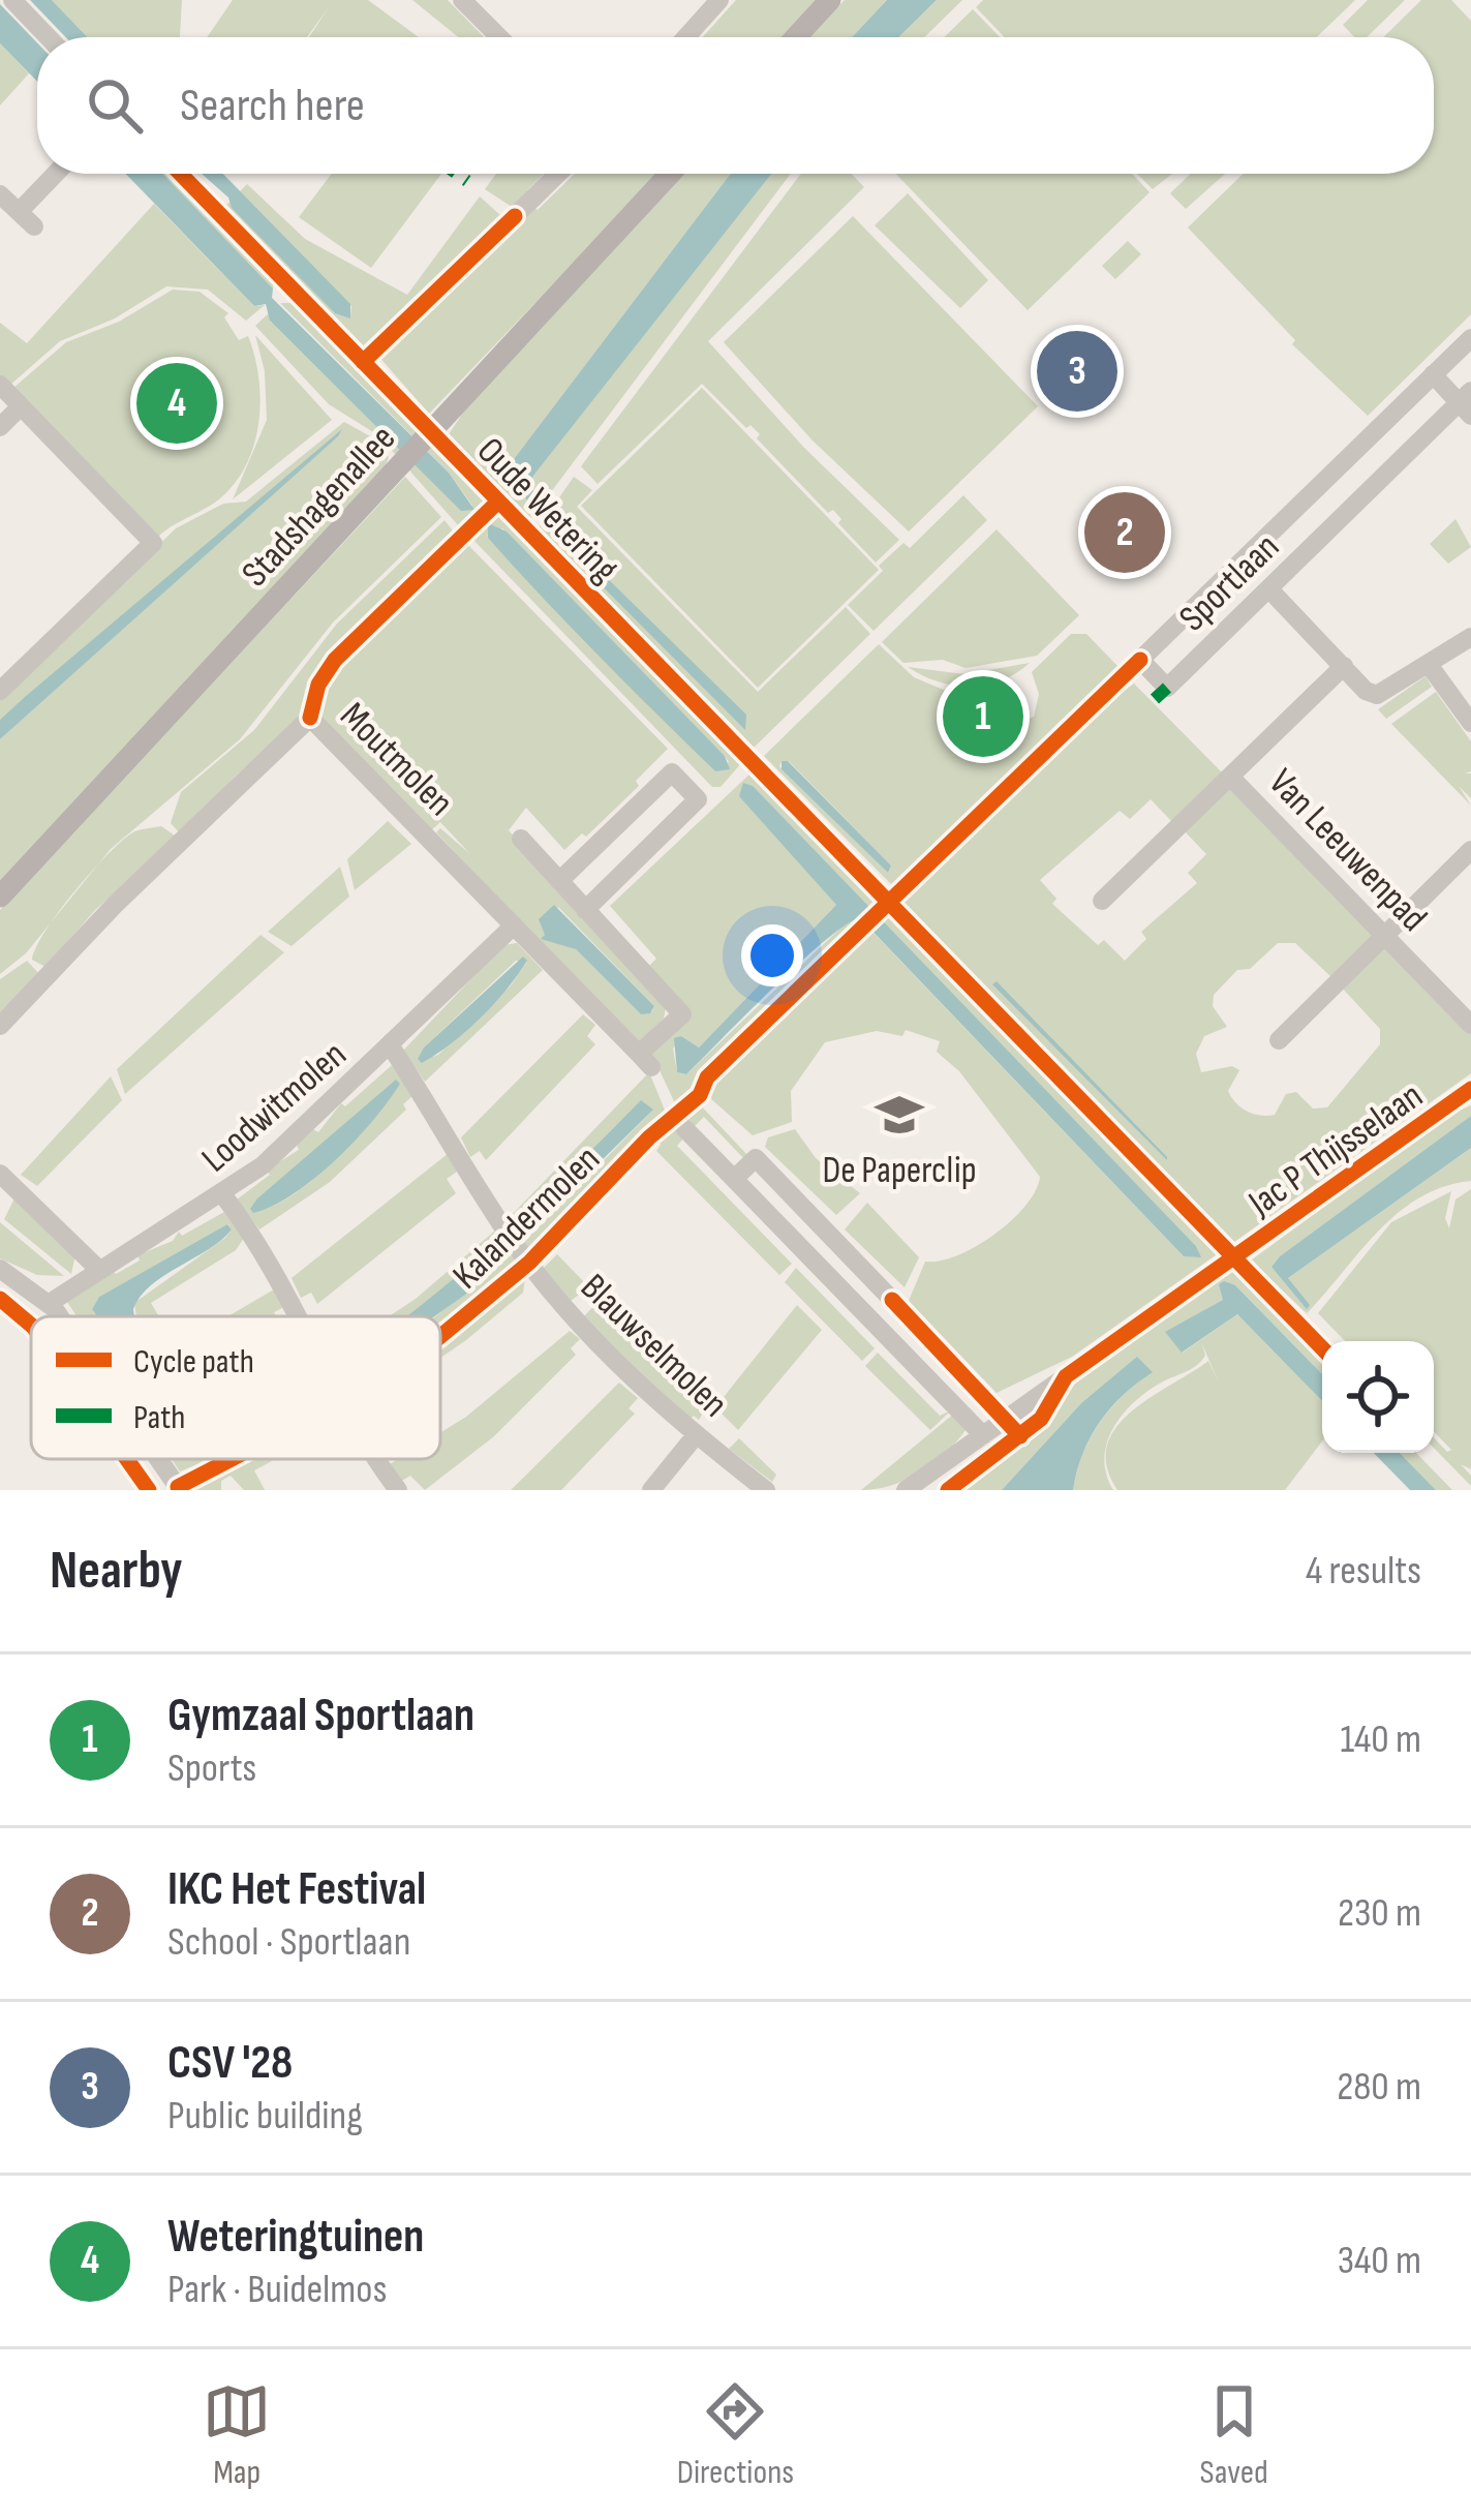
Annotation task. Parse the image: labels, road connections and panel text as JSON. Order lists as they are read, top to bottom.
{
  "streets": {
    "main road": ["Stadshagenallee"],
    "street": [
      "Sportlaan",
      "Moutmolen",
      "Van Leeuwenpad",
      "Loodwitmolen",
      "Jac P Thijsselaan",
      "Blauwselmolen"
    ],
    "cycle path": ["Oude Wetering", "Kalandermolen"]
  },
  "crossings": [
    ["Moutmolen", "Loodwitmolen"],
    ["Loodwitmolen", "Blauwselmolen"]
  ],
  "places": {
    "school or university": ["De Paperclip"]
  },
  "legend": ["Cycle path", "Path"],
  "page": {
    "search": "Search here",
    "pins": [
      "3",
      "4",
      "2",
      "1"
    ],
    "heading": ["Nearby", "4 results"],
    "list": [
      {
        "mark": "1",
        "name": "Gymzaal Sportlaan",
        "note": "Sports",
        "value": "140 m"
      },
      {
        "mark": "2",
        "name": "IKC Het Festival",
        "note": "School · Sportlaan",
        "value": "230 m"
      },
      {
        "mark": "3",
        "name": "CSV '28",
        "note": "Public building",
        "value": "280 m"
      },
      {
        "mark": "4",
        "name": "Weteringtuinen",
        "note": "Park · Buidelmos",
        "value": "340 m"
      }
    ],
    "nav": ["Map", "Directions", "Saved"]
  }
}
